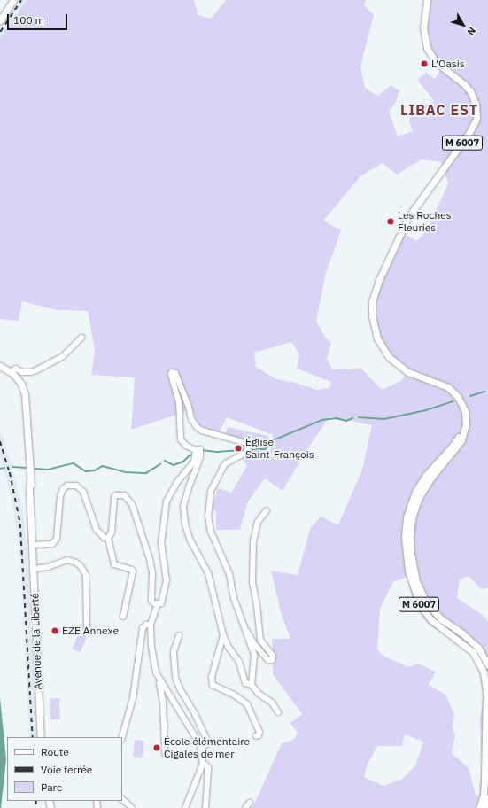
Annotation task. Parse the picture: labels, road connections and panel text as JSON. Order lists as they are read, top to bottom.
{
  "streets": {
    "main road": ["M 6007", "Avenue de la Liberté"]
  },
  "districts": ["LIBAC EST"],
  "places": [
    "L'Oasis",
    "Les Roches Fleuries",
    "Église Saint-François",
    "EZE Annexe",
    "École élémentaire Cigales de mer"
  ],
  "legend": ["Route", "Voie ferrée", "Parc"],
  "scale_bar": "100 m",
  "north": "bottom right"
}
